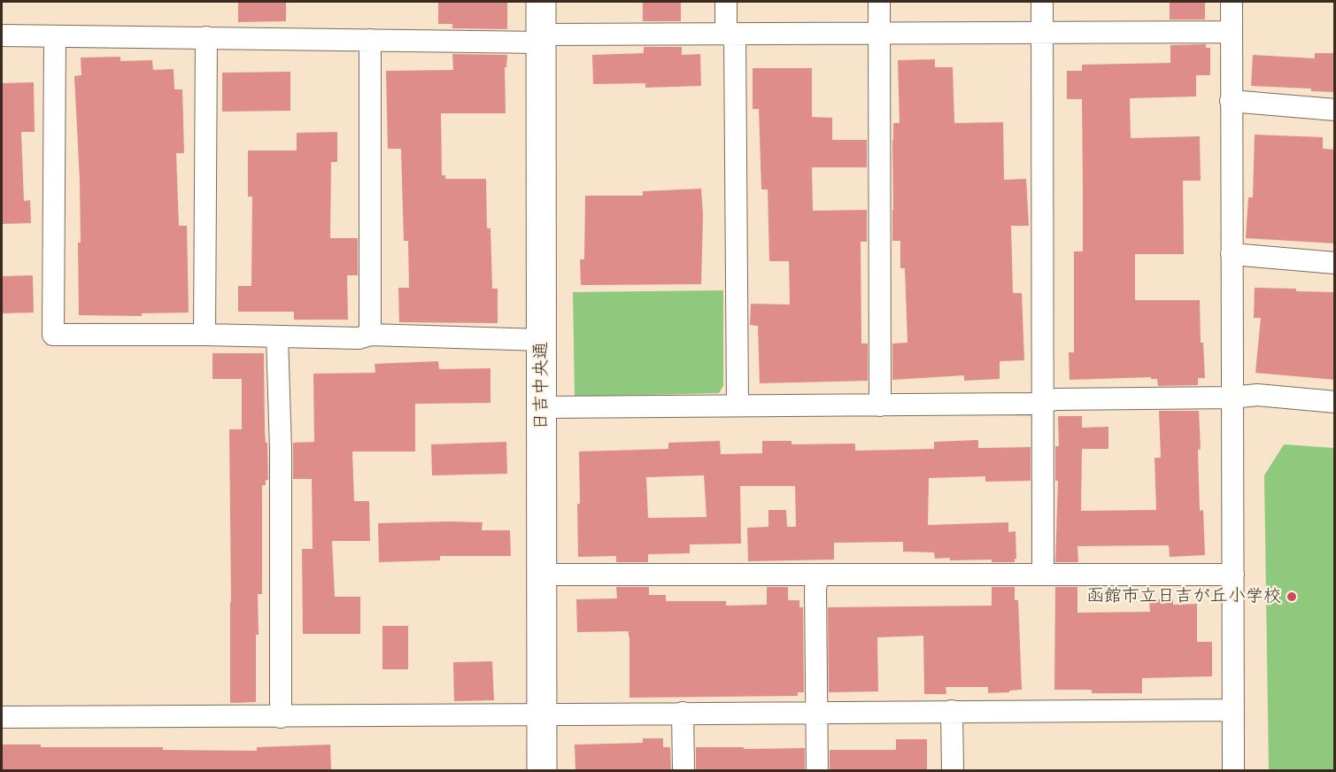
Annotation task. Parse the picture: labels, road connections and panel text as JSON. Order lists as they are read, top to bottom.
{
  "streets": {
    "street": ["日吉中央通"]
  },
  "places": ["函館市立日吉が丘小学校"]
}
